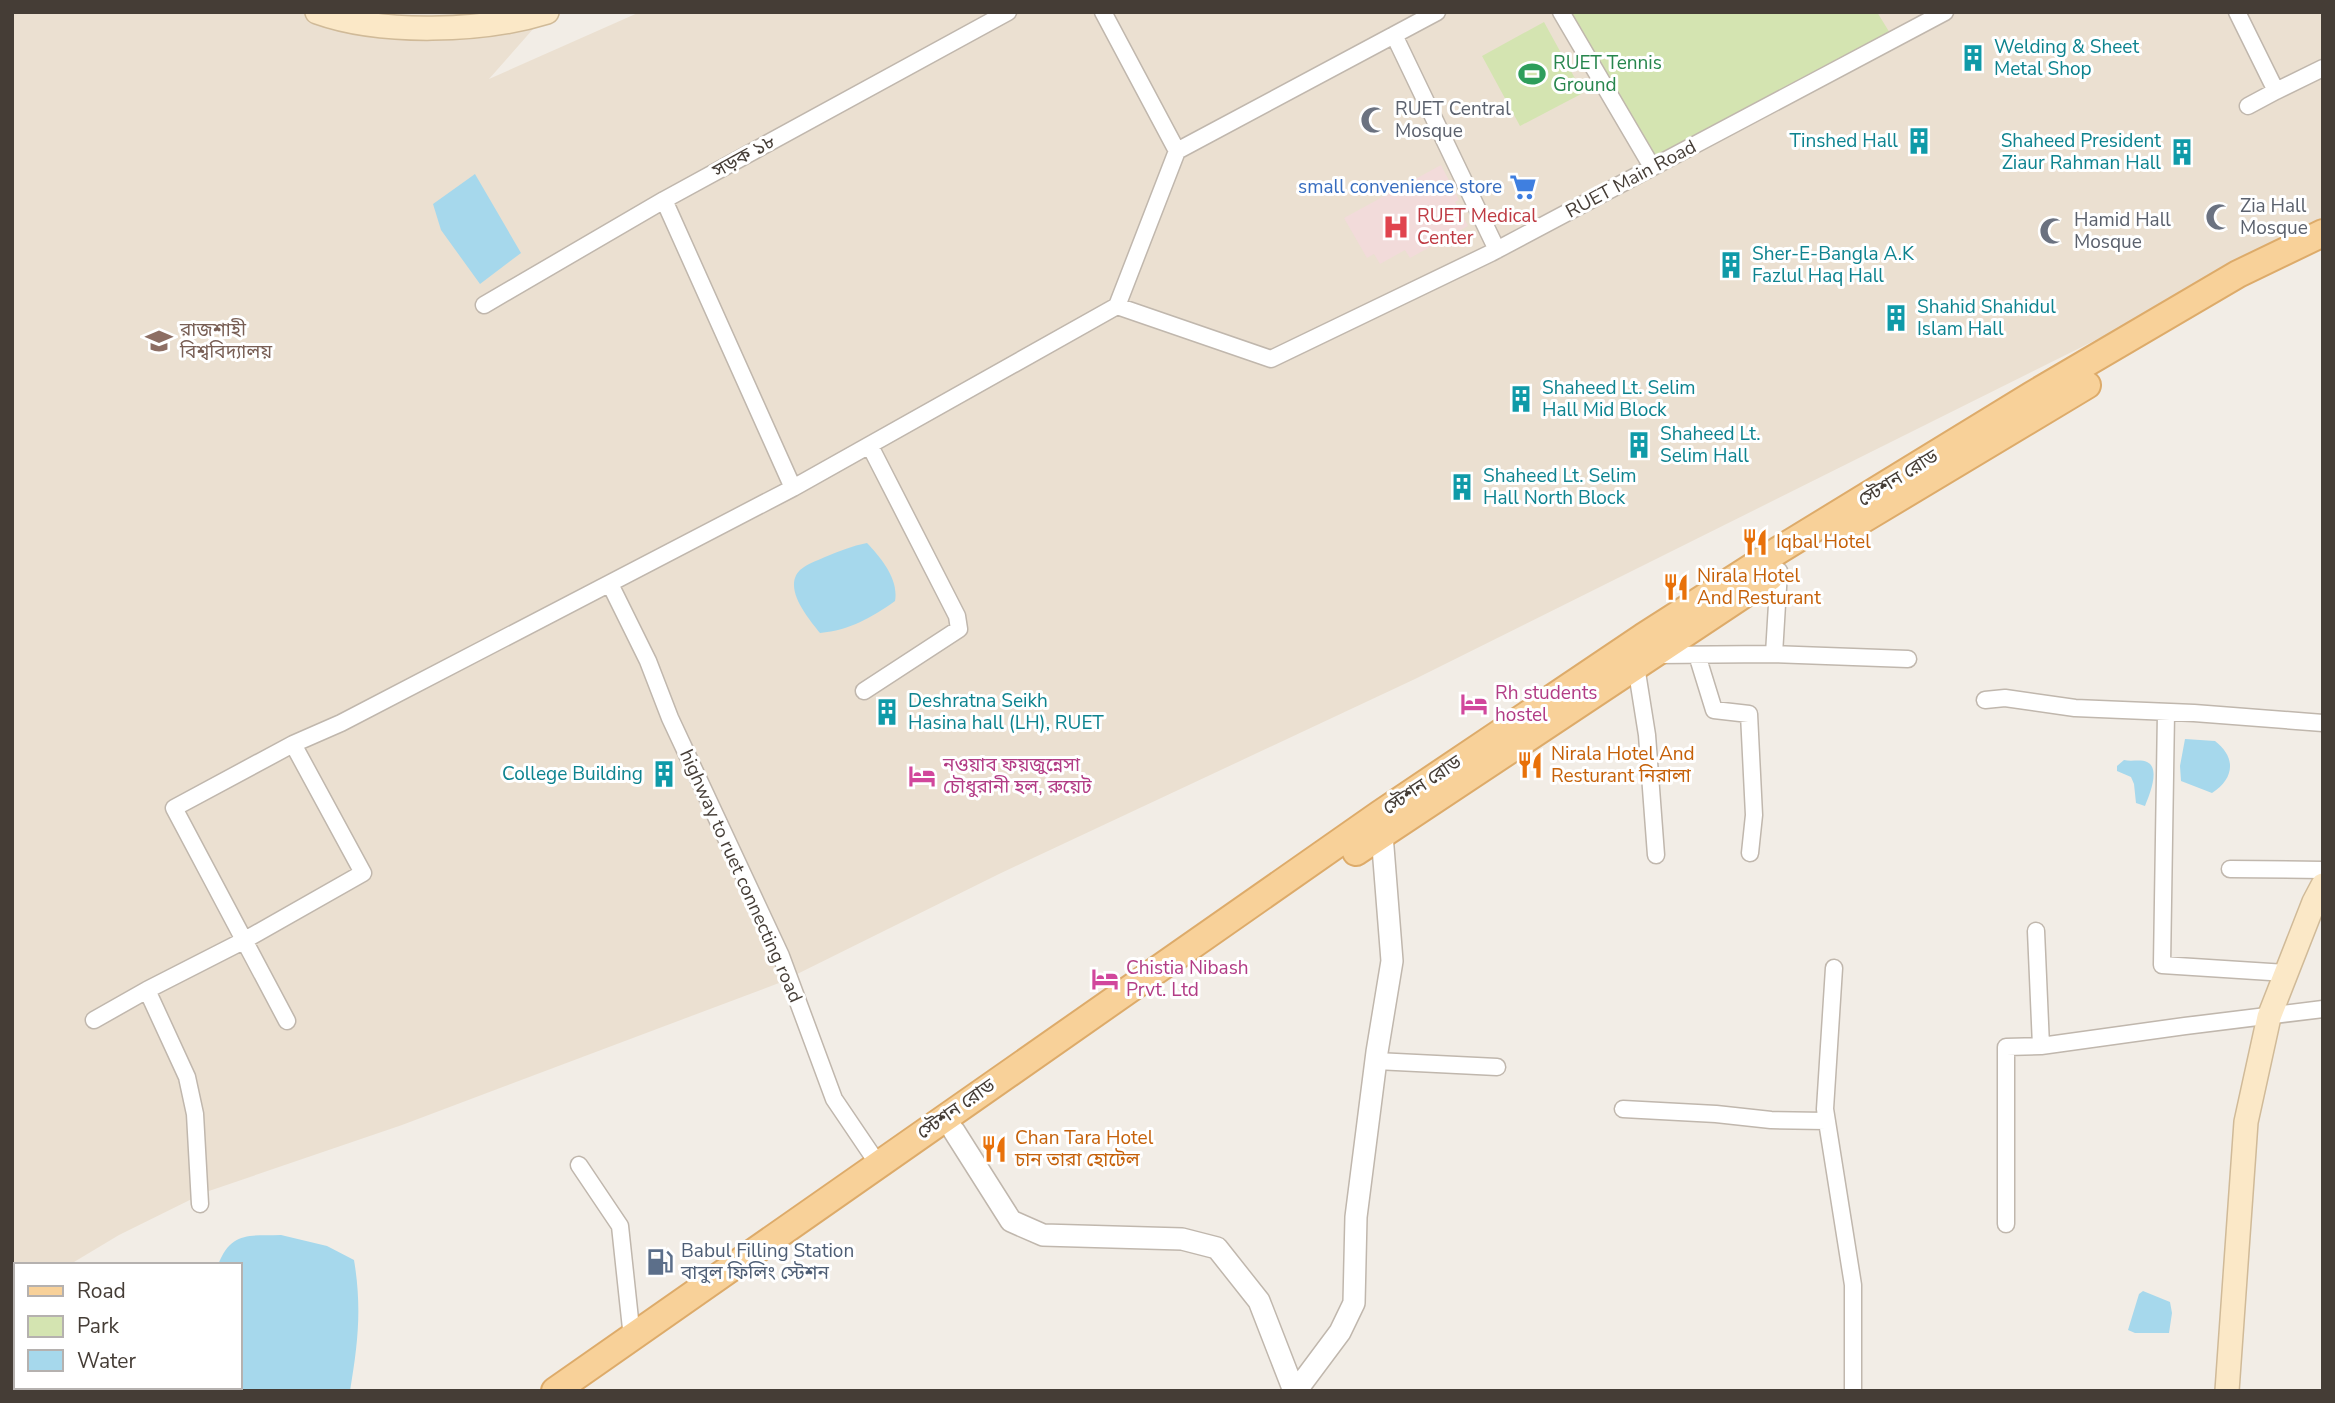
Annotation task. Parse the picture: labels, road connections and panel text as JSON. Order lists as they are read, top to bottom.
{
  "streets": {
    "main road": ["স্টেশন রোড"],
    "street": ["সড়ক ১৮", "RUET Main Road", "highway to ruet connecting road"]
  },
  "crossings": [
    ["স্টেশন রোড", "highway to ruet connecting road"]
  ],
  "places": {
    "building": [
      "Welding & Sheet Metal Shop",
      "Tinshed Hall",
      "Shaheed President Ziaur Rahman Hall",
      "Sher-E-Bangla A.K Fazlul Haq Hall",
      "Shahid Shahidul Islam Hall",
      "Shaheed Lt. Selim Hall Mid Block",
      "Shaheed Lt. Selim Hall",
      "Shaheed Lt. Selim Hall North Block",
      "Deshratna Seikh Hasina hall (LH), RUET",
      "College Building"
    ],
    "sports": ["RUET Tennis Ground"],
    "mosque": ["RUET Central Mosque", "Zia Hall Mosque", "Hamid Hall Mosque"],
    "supermarket": ["small convenience store"],
    "hospital": ["RUET Medical Center"],
    "school or university": ["রাজশাহী বিশ্ববিদ্যালয়"],
    "restaurant": [
      "Iqbal Hotel",
      "Nirala Hotel And Resturant",
      "Nirala Hotel And Resturant নিরালা",
      "Chan Tara Hotel চান তারা হোটেল"
    ],
    "hotel": ["Rh students hostel", "নওয়াব ফয়জুন্নেসা চৌধুরানী হল, রুয়েট", "Chistia Nibash Prvt. Ltd"],
    "fuel station": ["Babul Filling Station বাবুল ফিলিং স্টেশন"]
  },
  "legend": ["Road", "Park", "Water"]
}
